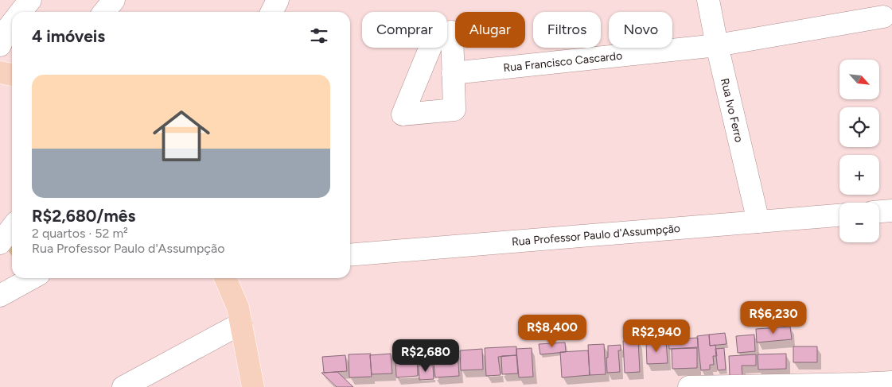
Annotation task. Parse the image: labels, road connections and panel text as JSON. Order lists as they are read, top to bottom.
{
  "streets": {
    "street": ["Rua Francisco Cascardo", "Rua Ivo Ferro", "Rua Professor Paulo d'Assumpção"]
  },
  "crossings": [
    ["Rua Francisco Cascardo", "Rua Ivo Ferro"],
    ["Rua Ivo Ferro", "Rua Professor Paulo d'Assumpção"]
  ],
  "north": "bottom right",
  "page": {
    "chip": [
      "Comprar",
      "Alugar",
      "Filtros",
      "Novo"
    ],
    "heading": "4 imóveis",
    "map_buttons": ["+", "−"],
    "list": [
      {
        "name": "R$2,680/mês",
        "note": "2 quartos · 52 m² · Rua Professor Paulo d'Assumpção"
      }
    ],
    "price": [
      "R$6,230",
      "R$8,400",
      "R$2,940",
      "R$2,680"
    ]
  }
}
